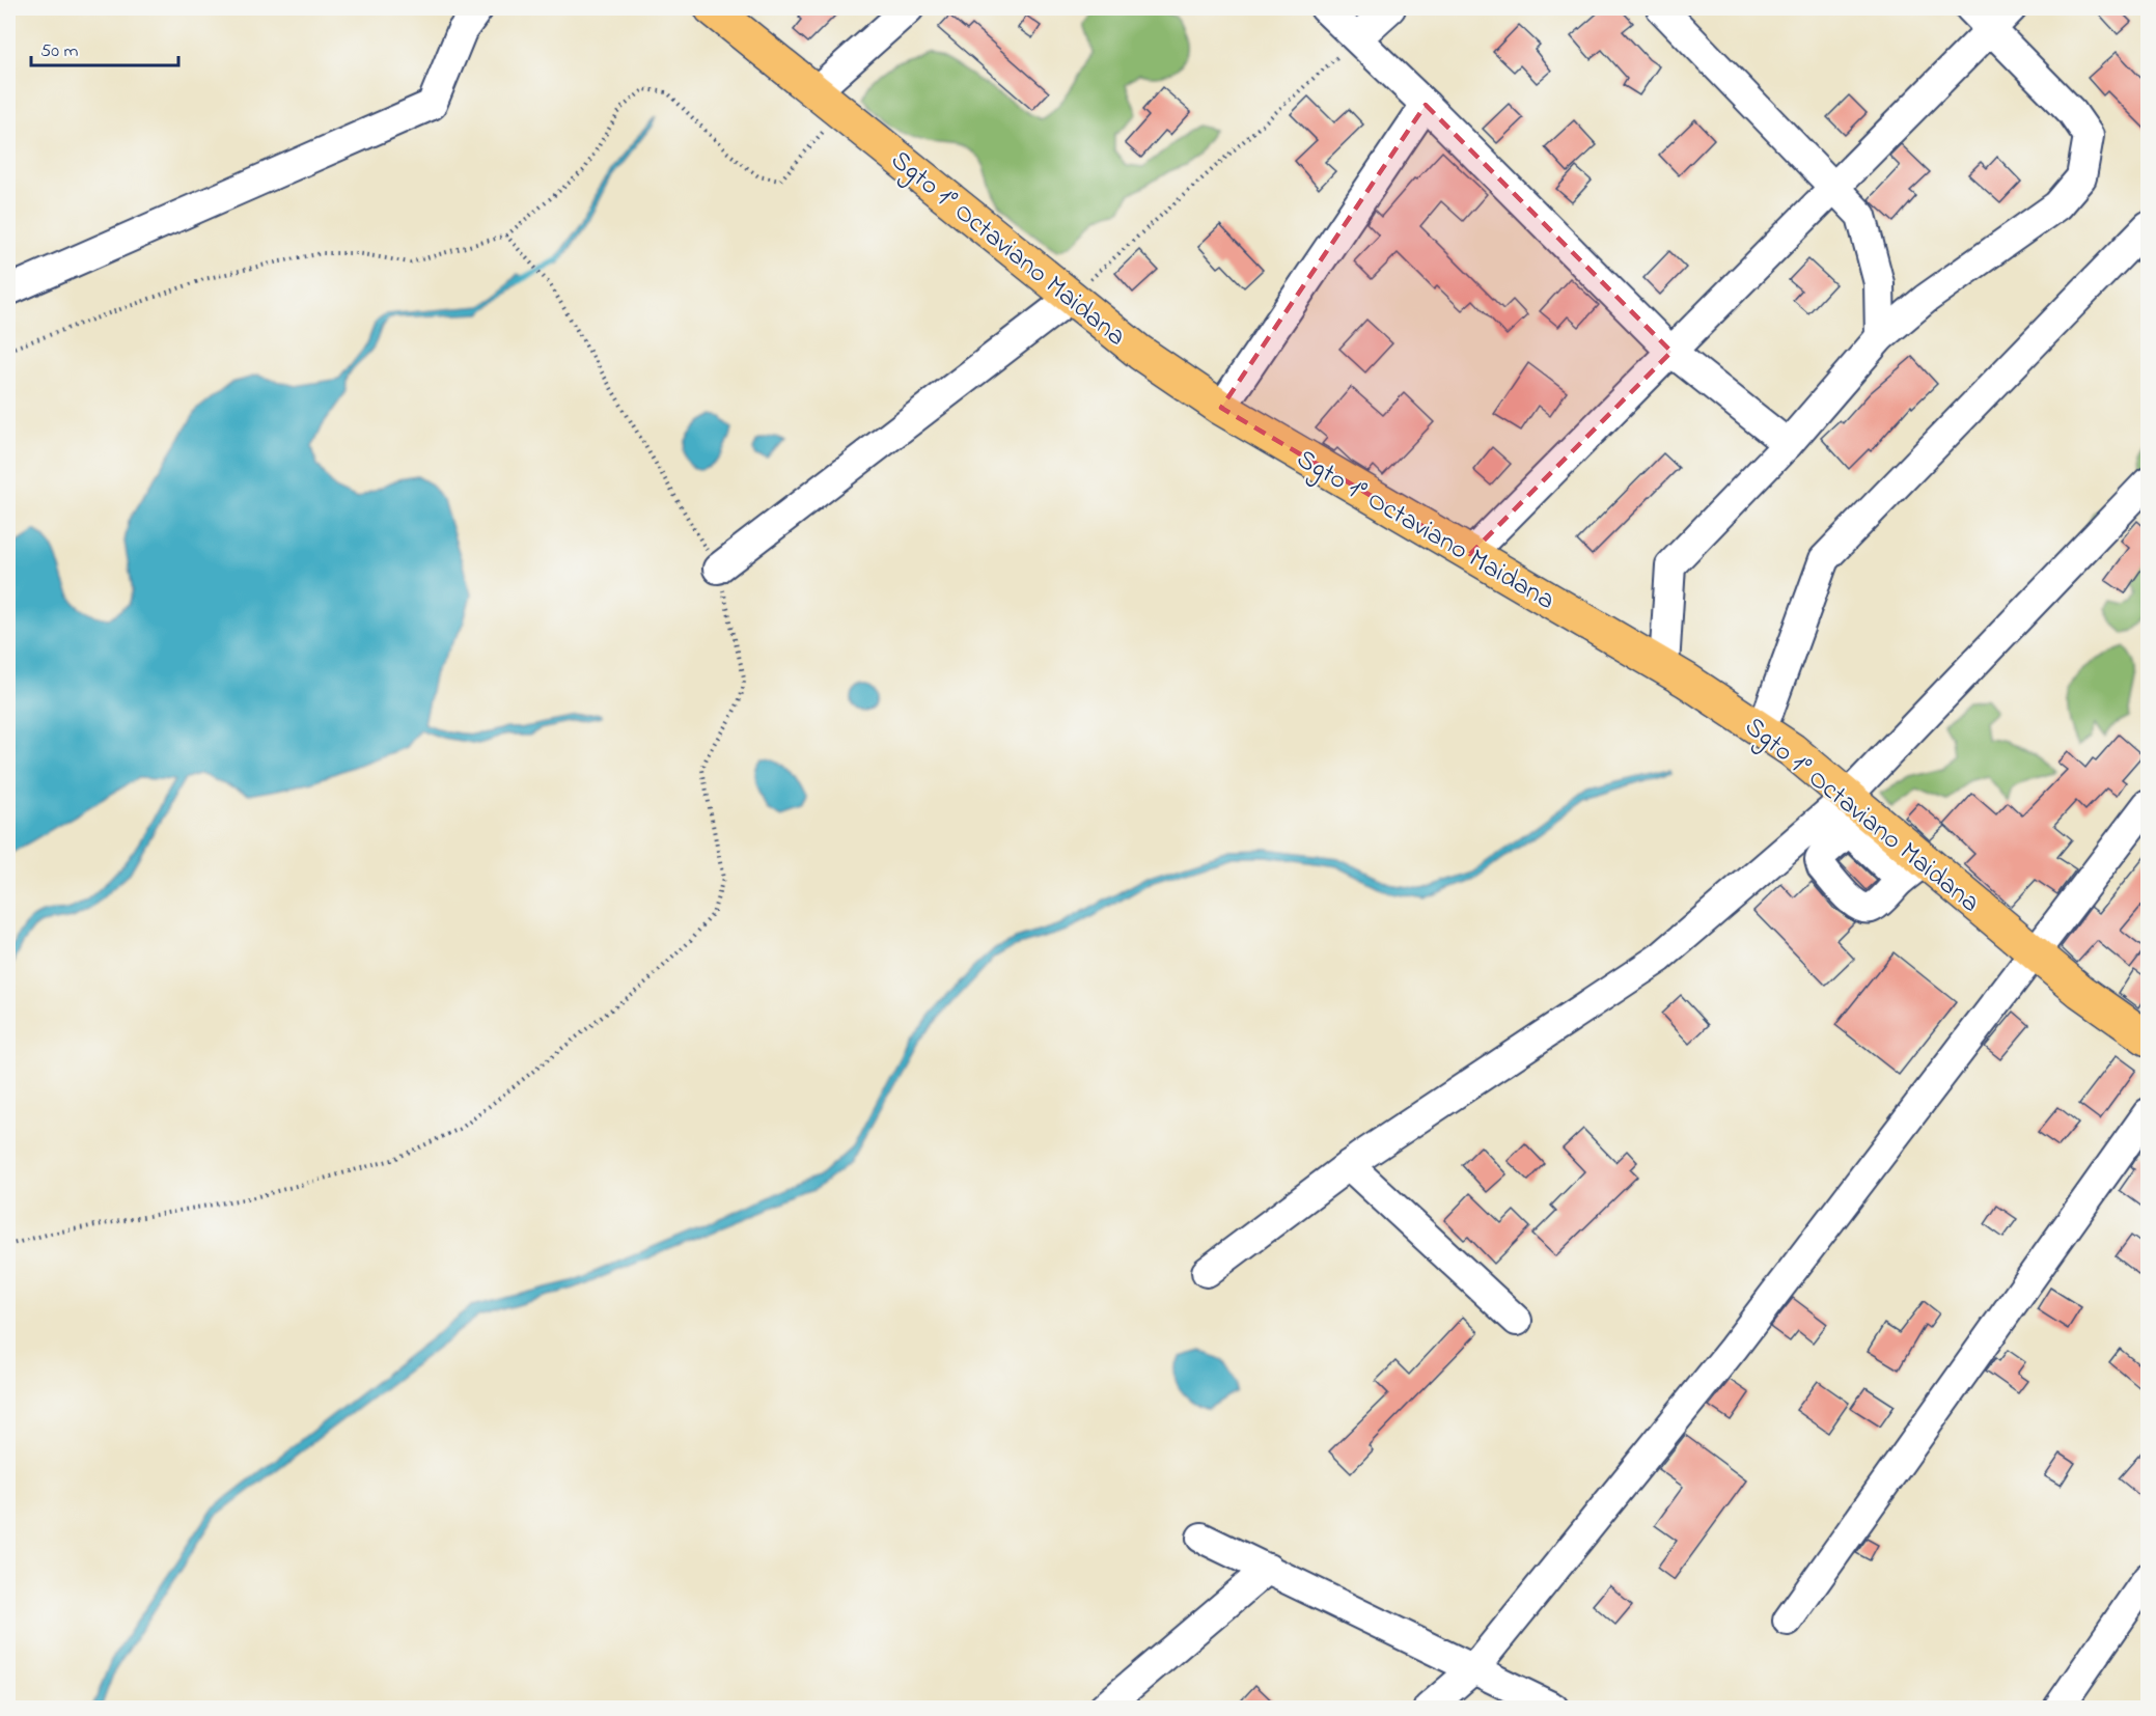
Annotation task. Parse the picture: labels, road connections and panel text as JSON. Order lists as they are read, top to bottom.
{
  "streets": {
    "main road": ["Sgto 1° Octaviano Maidana"]
  },
  "scale_bar": "50 m"
}
